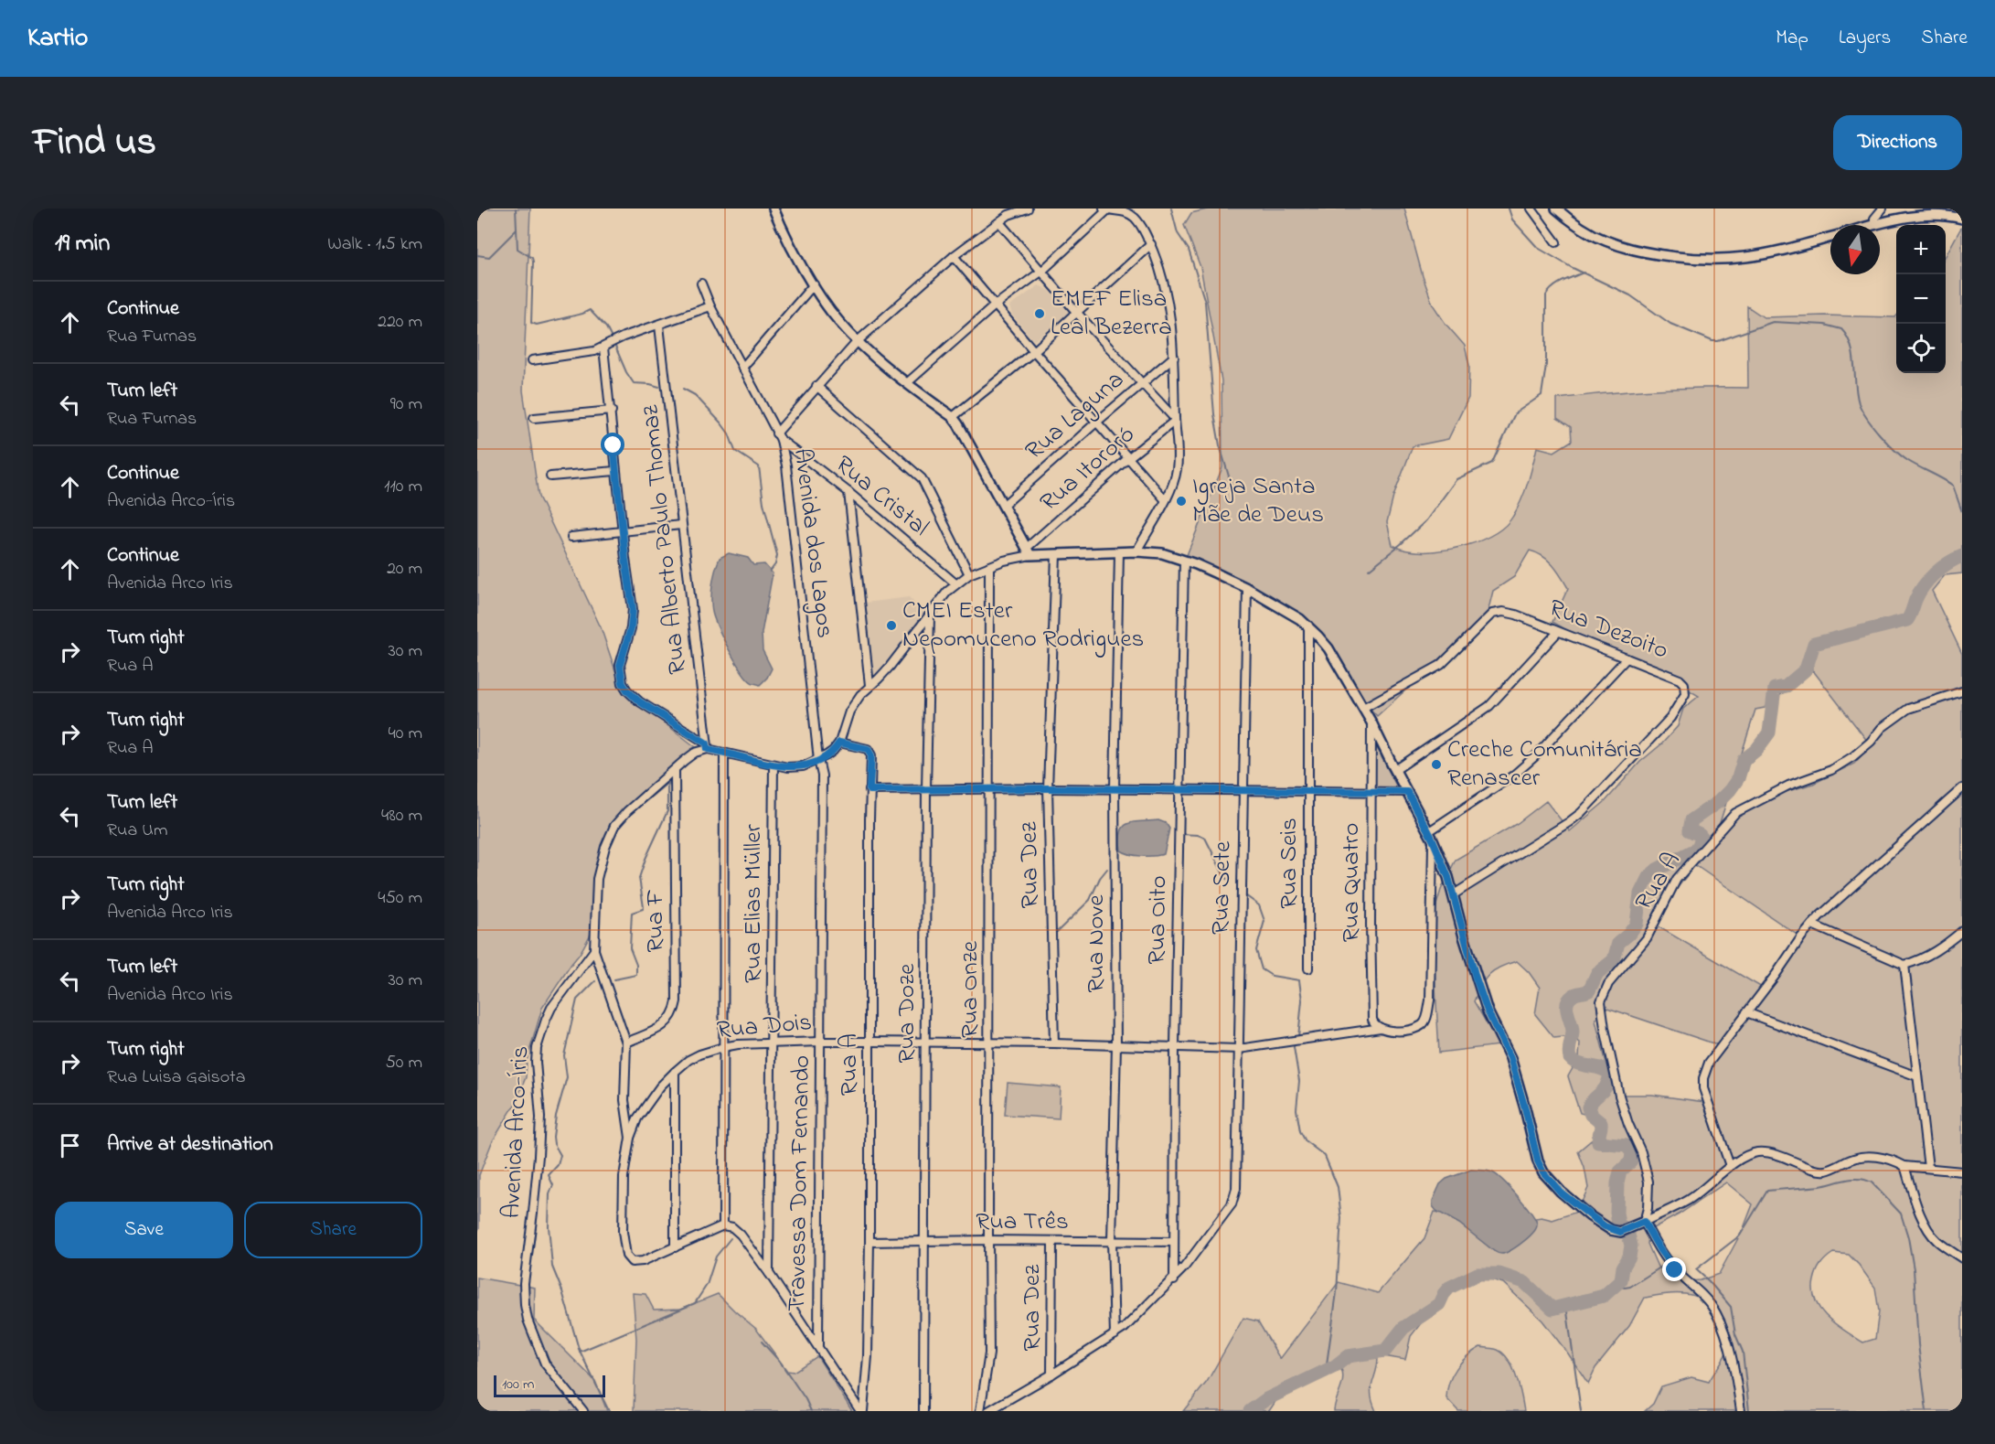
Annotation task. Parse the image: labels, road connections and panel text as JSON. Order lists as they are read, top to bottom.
{
  "streets": {
    "street": [
      "Rua Laguna",
      "Rua Itororó",
      "Rua Cristal",
      "Rua Alberto Paulo Thomaz",
      "Avenida dos Lagos",
      "Rua Dezoito",
      "Rua Seis",
      "Rua Dez",
      "Rua A",
      "Rua Quatro",
      "Rua Sete",
      "Rua Elias Müller",
      "Rua Oito",
      "Rua F",
      "Rua Nove",
      "Rua Onze",
      "Rua Doze",
      "Rua Dois",
      "Avenida Arco-Íris",
      "Travessa Dom Fernando",
      "Rua Três"
    ]
  },
  "crossings": [
    ["Rua Cristal", "Avenida dos Lagos"],
    ["Avenida dos Lagos", "Travessa Dom Fernando"],
    ["Rua Dez", "Rua Dois"],
    ["Rua Dez", "Rua Três"],
    ["Rua A", "Rua Dois"],
    ["Rua A", "Rua Três"],
    ["Rua Quatro", "Rua Dois"],
    ["Rua Sete", "Rua Oito"],
    ["Rua Sete", "Rua Dois"],
    ["Rua Elias Müller", "Rua Dois"],
    ["Rua Oito", "Rua Dois"],
    ["Rua Oito", "Rua Três"],
    ["Rua Nove", "Rua Dois"],
    ["Rua Nove", "Rua Três"],
    ["Rua Onze", "Rua Dois"],
    ["Rua Onze", "Rua Três"],
    ["Rua Doze", "Rua Dois"],
    ["Rua Doze", "Rua Três"],
    ["Rua Dois", "Travessa Dom Fernando"]
  ],
  "places": [
    "EMEF Elisa Leal Bezerra",
    "Igreja Santa Mãe de Deus",
    "CMEI Ester Nepomuceno Rodrigues",
    "Creche Comunitária Renascer"
  ],
  "scale_bar": "100 m",
  "north": "bottom",
  "page": {
    "header": "Kartio",
    "nav": ["Map", "Layers", "Share"],
    "title": "Find us",
    "buttons": [
      "Directions",
      ["Save", "Share"]
    ],
    "heading": ["19 min", "Walk · 1.5 km"],
    "map_buttons": ["+", "−"],
    "list": [
      ["Continue", "Rua Furnas", "220 m"],
      ["Turn left", "Rua Furnas", "90 m"],
      ["Continue", "Avenida Arco-Íris", "110 m"],
      ["Continue", "Avenida Arco Iris", "20 m"],
      ["Turn right", "Rua A", "30 m"],
      ["Turn right", "Rua A", "40 m"],
      ["Turn left", "Rua Um", "480 m"],
      ["Turn right", "Avenida Arco Iris", "450 m"],
      ["Turn left", "Avenida Arco Iris", "30 m"],
      ["Turn right", "Rua Luisa Gaisota", "50 m"],
      "Arrive at destination"
    ],
    "scale": "100 m"
  }
}
